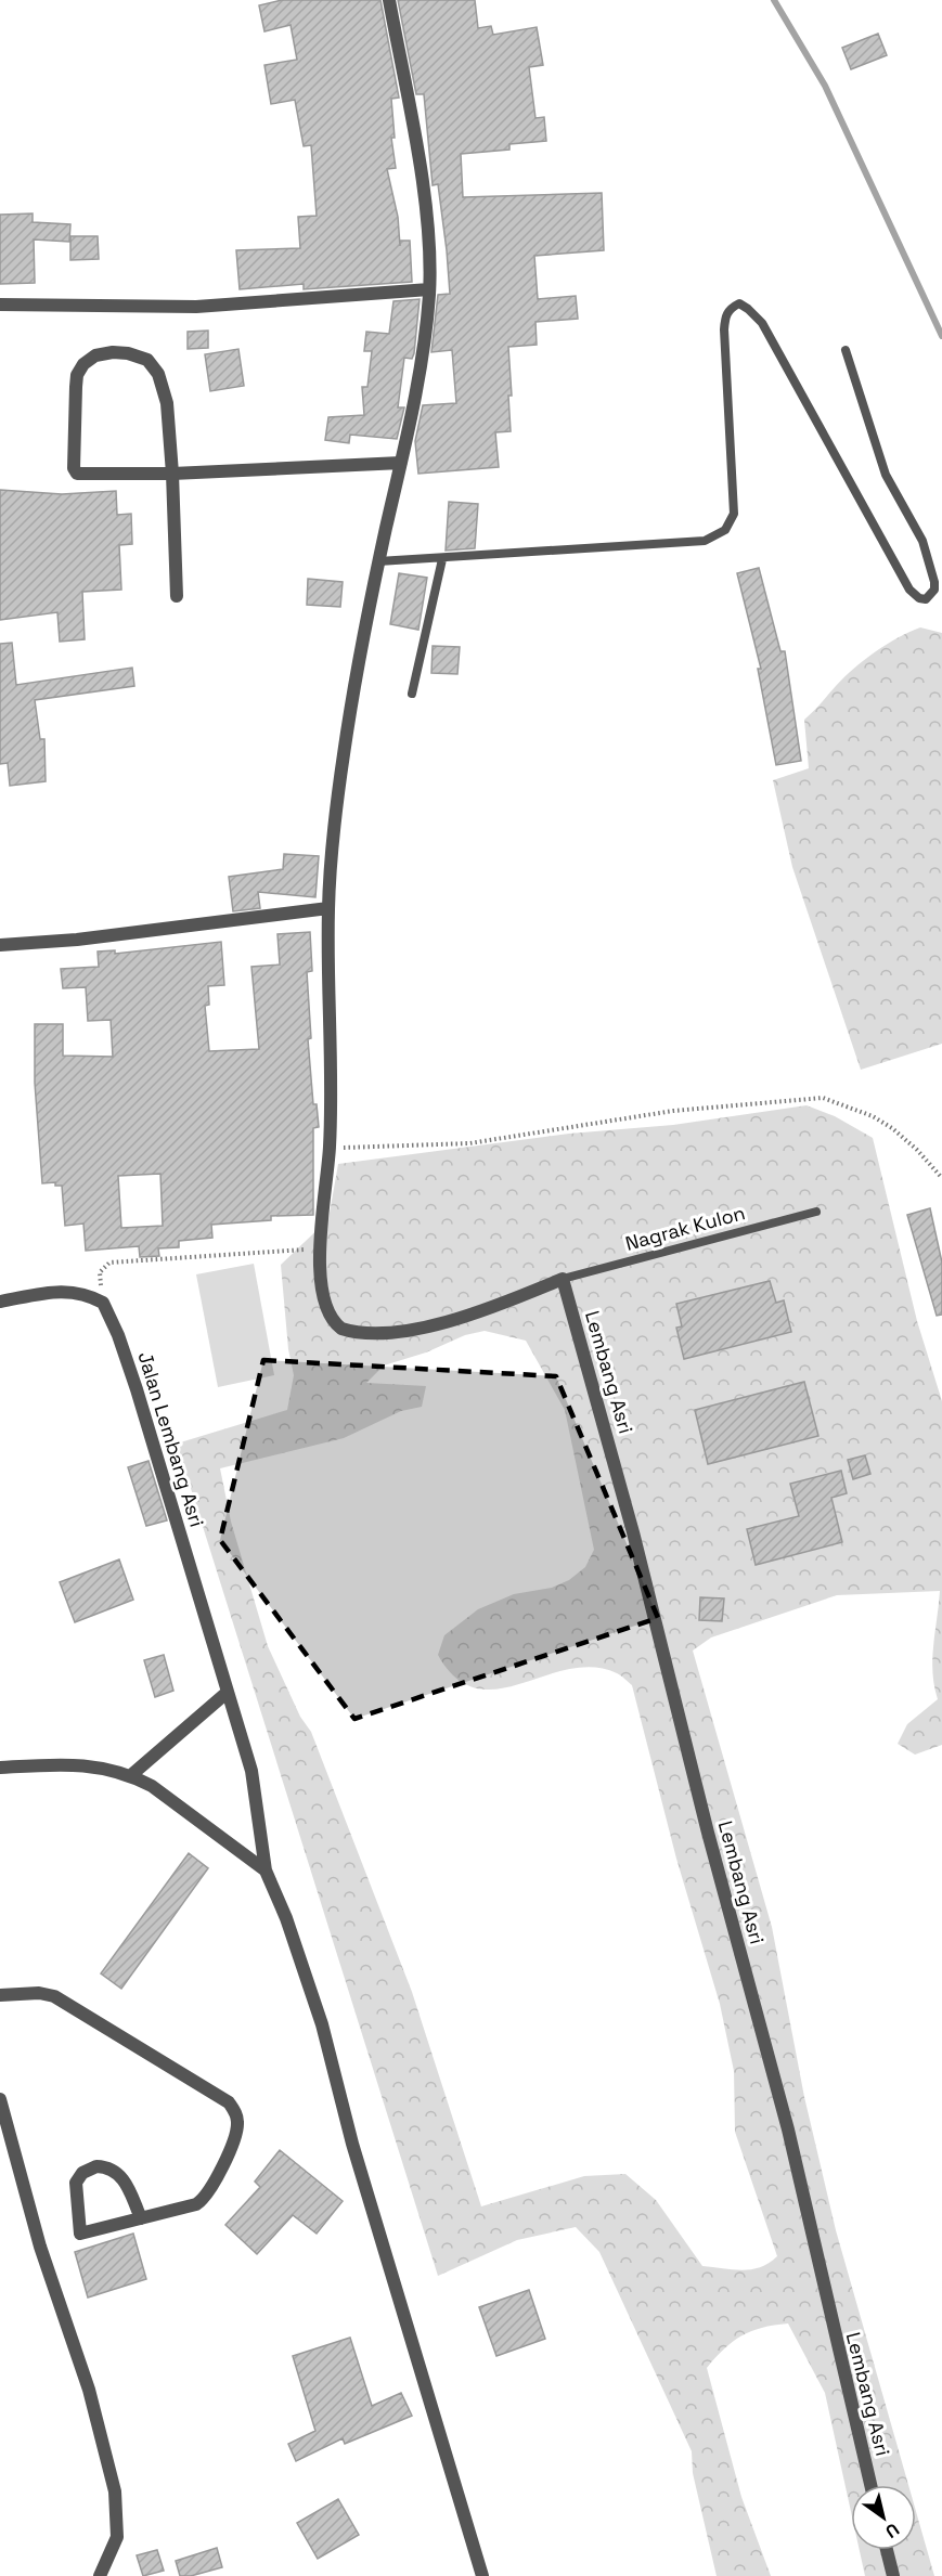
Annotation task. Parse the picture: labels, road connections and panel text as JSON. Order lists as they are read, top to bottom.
{
  "streets": {
    "street": ["Lembang Asri", "Jalan Lembang Asri"],
    "lane": ["Nagrak Kulon"]
  },
  "crossings": [
    ["Nagrak Kulon", "Lembang Asri"]
  ],
  "north": "bottom right"
}
